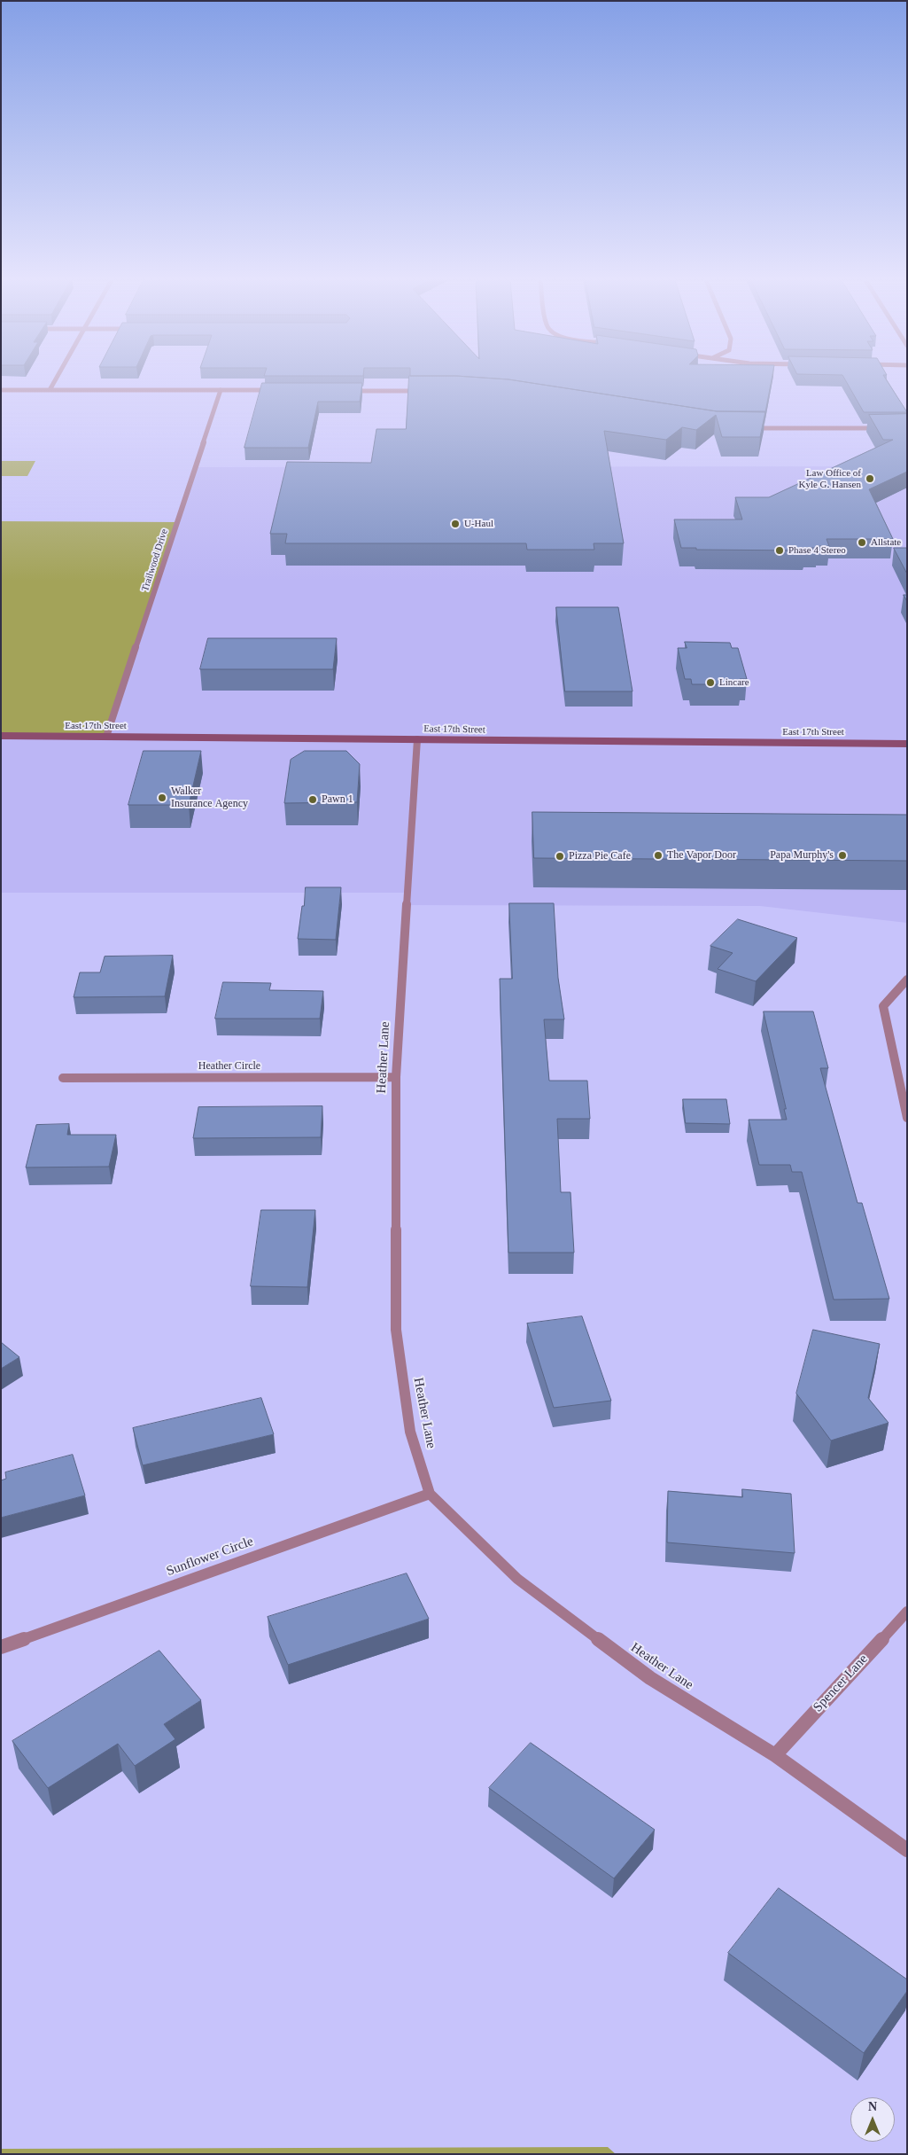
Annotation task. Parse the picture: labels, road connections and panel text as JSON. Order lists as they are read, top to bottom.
{
  "streets": {
    "main road": ["East 17th Street"],
    "street": [
      "Trailwood Drive",
      "Heather Lane",
      "Heather Circle",
      "Sunflower Circle",
      "Spencer Lane"
    ]
  },
  "crossings": [
    ["Trailwood Drive", "East 17th Street"],
    ["East 17th Street", "Heather Lane"],
    ["Heather Lane", "Heather Circle"],
    ["Heather Lane", "Sunflower Circle"],
    ["Heather Lane", "Spencer Lane"]
  ],
  "places": [
    "Law Office of Kyle G. Hansen",
    "U-Haul",
    "Allstate",
    "Phase 4 Stereo",
    "Lincare",
    "Walker Insurance Agency",
    "Pawn 1",
    "The Vapor Door",
    "Papa Murphy's",
    "Pizza Pie Cafe"
  ],
  "north": "top"
}
